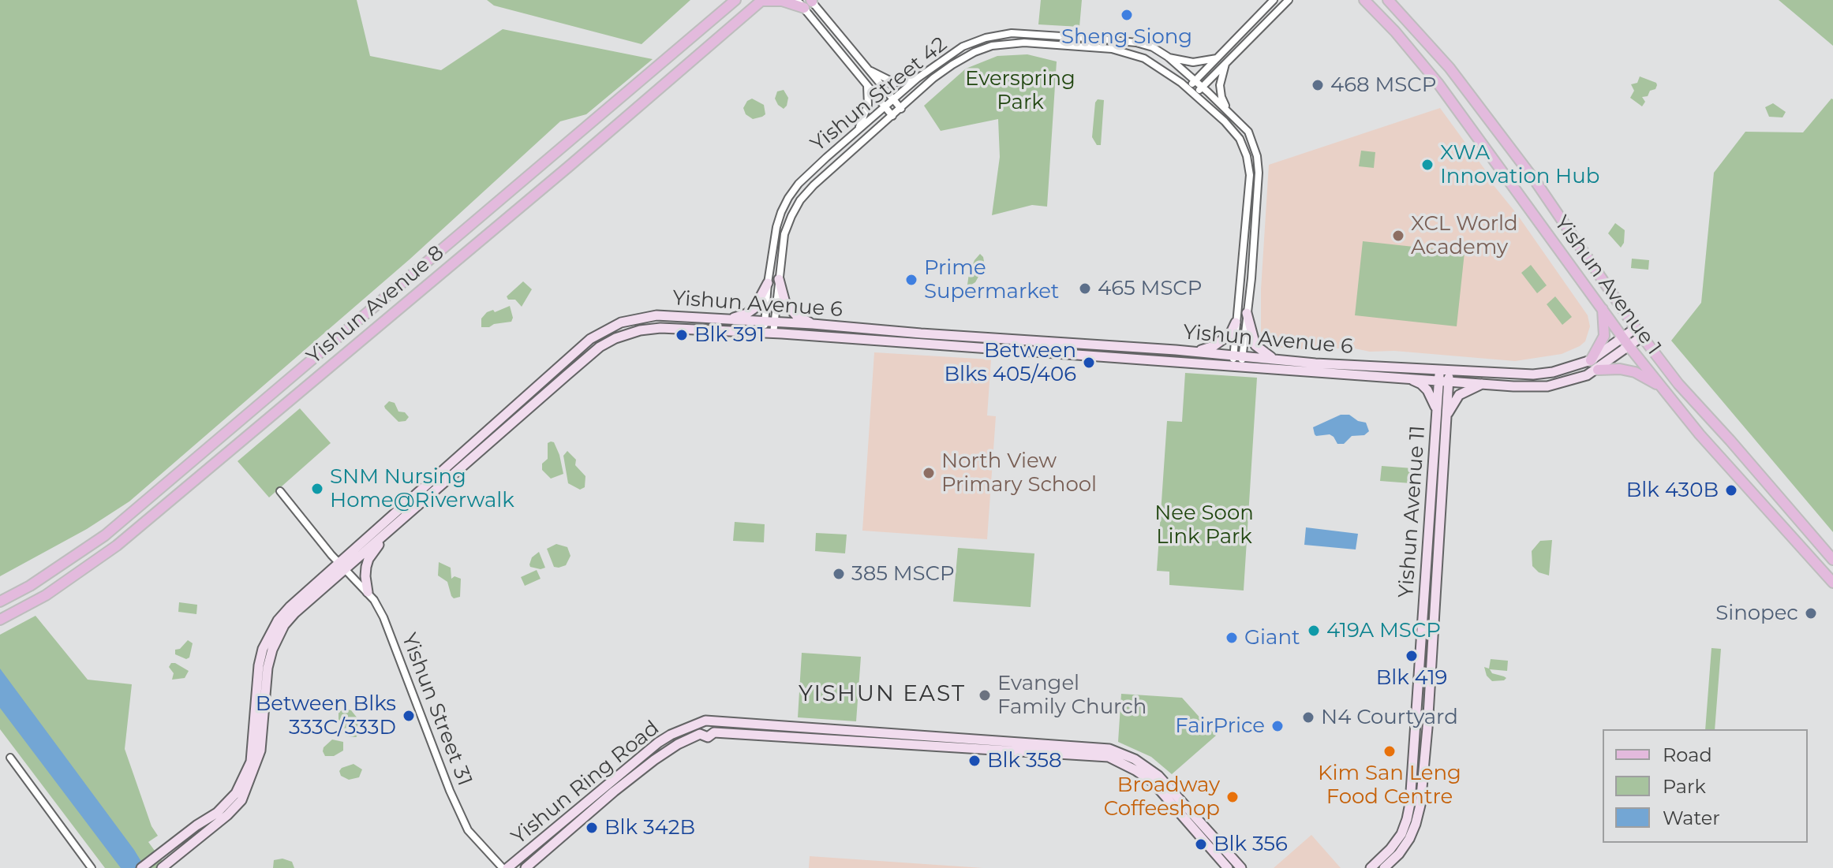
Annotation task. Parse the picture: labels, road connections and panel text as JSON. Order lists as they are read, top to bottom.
{
  "streets": {
    "main road": [
      "Yishun Avenue 1",
      "Yishun Avenue 6",
      "Yishun Avenue 8",
      "Yishun Avenue 11",
      "Yishun Ring Road"
    ],
    "street": ["Yishun Street 42", "Yishun Street 31"]
  },
  "crossings": [
    ["Yishun Street 42", "Yishun Avenue 6"],
    ["Yishun Avenue 1", "Yishun Avenue 6"],
    ["Yishun Avenue 6", "Yishun Avenue 11"],
    ["Yishun Avenue 6", "Yishun Street 31"],
    ["Yishun Street 31", "Yishun Ring Road"]
  ],
  "districts": ["YISHUN EAST"],
  "parks": ["Everspring Park", "Nee Soon Link Park"],
  "places": [
    "Sheng Siong",
    "468 MSCP",
    "XWA Innovation Hub",
    "XCL World Academy",
    "Prime Supermarket",
    "465 MSCP",
    "Blk 391",
    "Between Blks 405/406",
    "North View Primary School",
    "SNM Nursing Home@Riverwalk",
    "Blk 430B",
    "385 MSCP",
    "Sinopec",
    "419A MSCP",
    "Giant",
    "Blk 419",
    "Evangel Family Church",
    "Between Blks 333C/333D",
    "N4 Courtyard",
    "FairPrice",
    "Kim San Leng Food Centre",
    "Blk 358",
    "Broadway Coffeeshop",
    "Blk 342B",
    "Blk 356"
  ],
  "legend": ["Road", "Park", "Water"]
}
